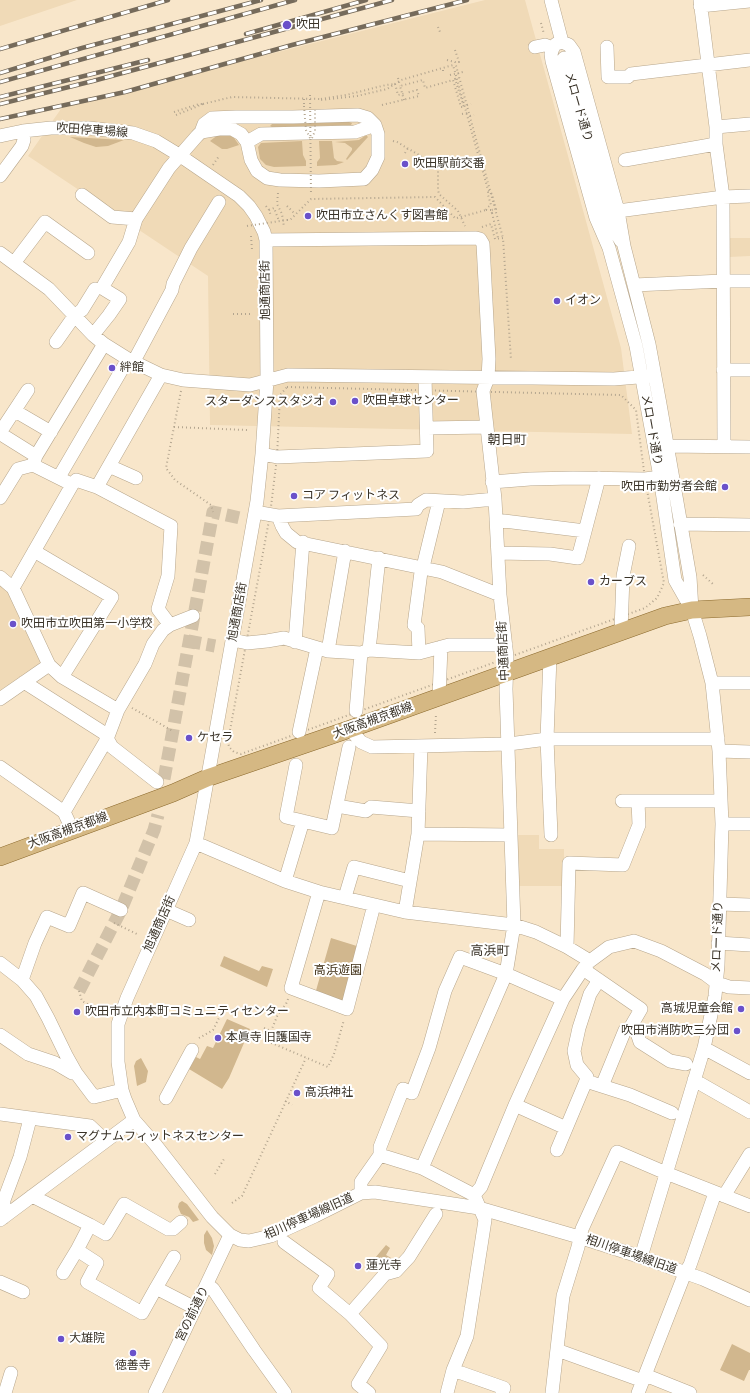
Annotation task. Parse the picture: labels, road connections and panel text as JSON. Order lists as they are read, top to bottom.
{
  "streets": {
    "main road": ["大阪高槻京都線"],
    "street": [
      "メロード通り",
      "吹田停車場線",
      "旭通商店街",
      "中通商店街",
      "相川停車場線旧道",
      "宮の前通り"
    ]
  },
  "crossings": [
    ["メロード通り", "大阪高槻京都線"],
    ["メロード通り", "相川停車場線旧道"],
    ["吹田停車場線", "旭通商店街"],
    ["旭通商店街", "中通商店街"],
    ["旭通商店街", "大阪高槻京都線"],
    ["旭通商店街", "相川停車場線旧道"],
    ["中通商店街", "大阪高槻京都線"],
    ["相川停車場線旧道", "宮の前通り"]
  ],
  "districts": ["朝日町", "高浜町"],
  "parks": ["高浜遊園"],
  "places": [
    "吹田",
    "吹田駅前交番",
    "吹田市立さんくす図書館",
    "イオン",
    "絆館",
    "吹田卓球センター",
    "スターダンススタジオ",
    "吹田市勤労者会館",
    "コア フィットネス",
    "カーブス",
    "吹田市立吹田第一小学校",
    "ケセラ",
    "高城児童会館",
    "吹田市立内本町コミュニティセンター",
    "吹田市消防吹三分団",
    "本眞寺 旧護国寺",
    "高浜神社",
    "マグナムフィットネスセンター",
    "蓮光寺",
    "大雄院",
    "徳善寺"
  ]
}
